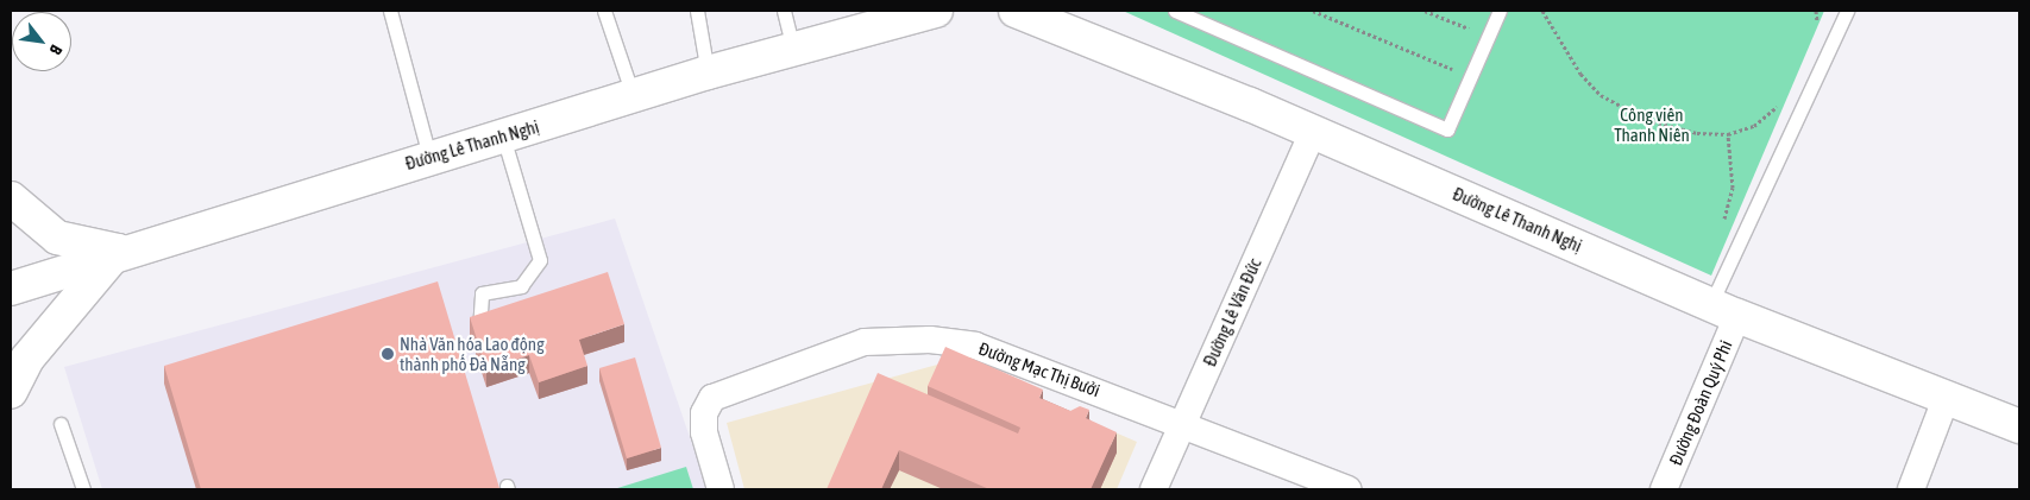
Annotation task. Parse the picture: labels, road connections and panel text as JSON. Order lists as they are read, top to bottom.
{
  "streets": {
    "main road": ["Đường Lê Thanh Nghị"],
    "street": ["Đường Lê Văn Đức", "Đường Mạc Thị Bưởi", "Đường Đoàn Quý Phi"]
  },
  "crossings": [
    ["Đường Lê Thanh Nghị", "Đường Lê Văn Đức"],
    ["Đường Lê Thanh Nghị", "Đường Đoàn Quý Phi"],
    ["Đường Lê Văn Đức", "Đường Mạc Thị Bưởi"]
  ],
  "parks": ["Công viên Thanh Niên"],
  "places": ["Nhà Văn hóa Lao động thành phố Đà Nẵng"],
  "north": "bottom right"
}
